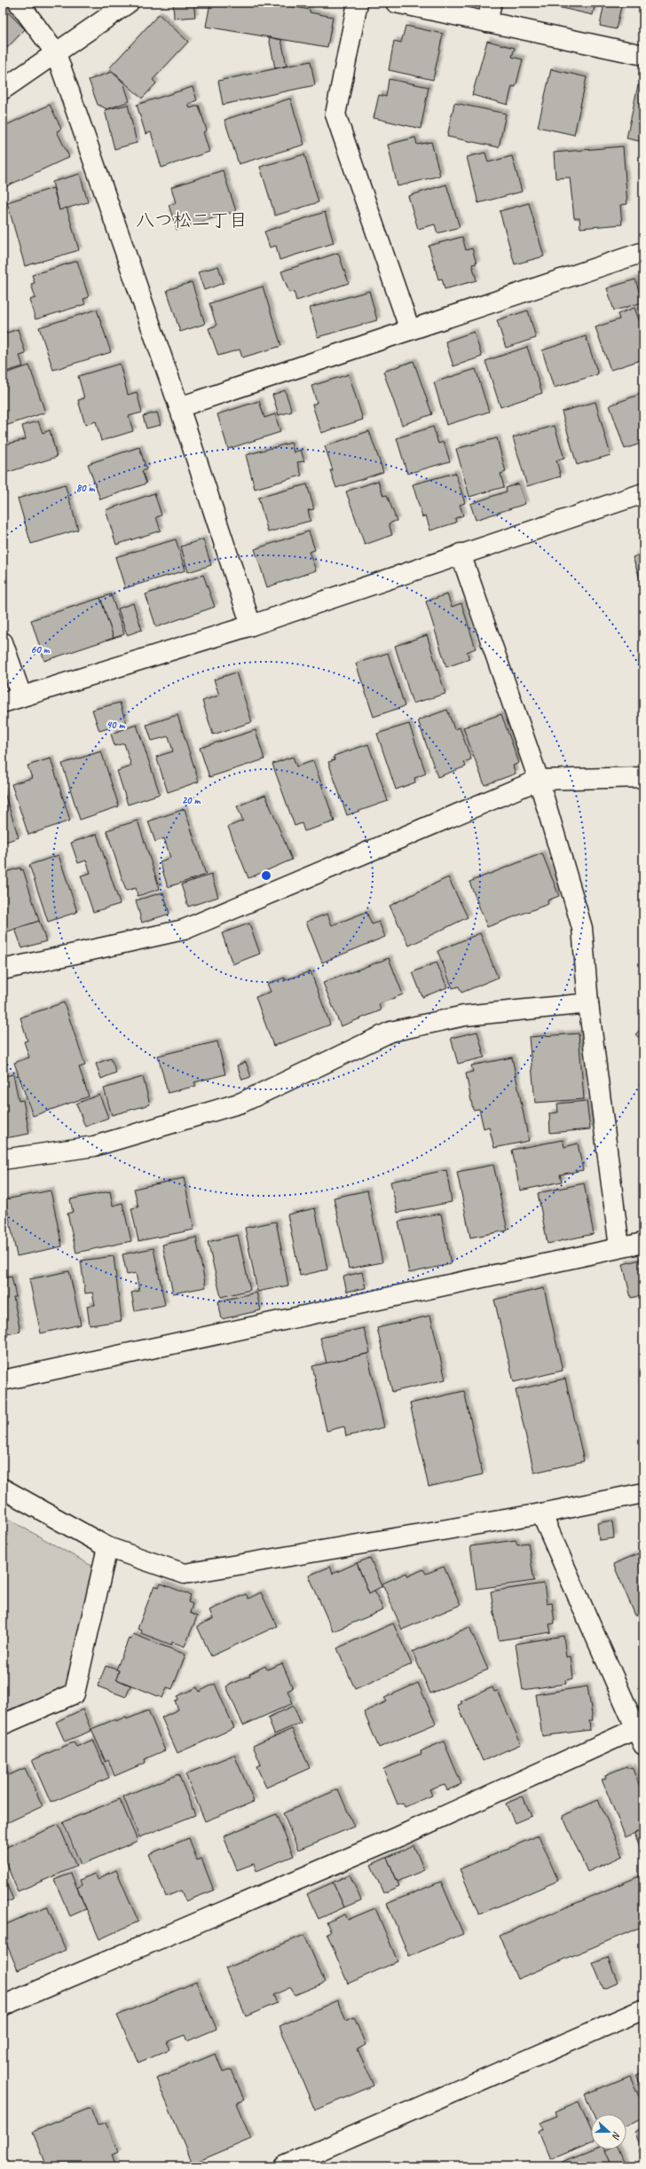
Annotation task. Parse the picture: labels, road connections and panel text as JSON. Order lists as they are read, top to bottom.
{
  "districts": ["八つ松二丁目"],
  "north": "right",
  "rings": [
    "80 m",
    "60 m",
    "40 m",
    "20 m"
  ]
}
